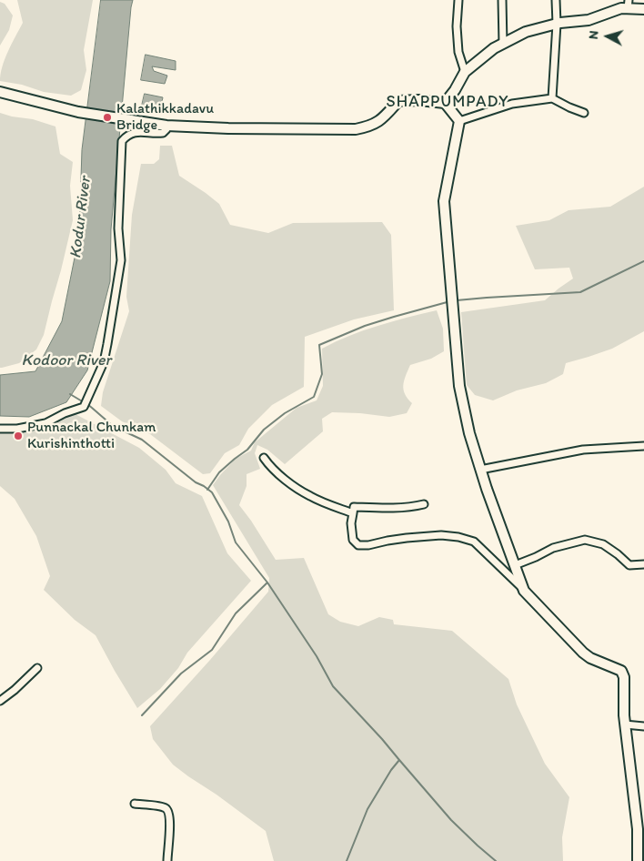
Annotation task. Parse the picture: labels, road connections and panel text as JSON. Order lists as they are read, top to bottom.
{
  "districts": ["SHAPPUMPADY"],
  "water": ["Kodur River", "Kodoor River"],
  "places": ["Kalathikkadavu Bridge", "Punnackal Chunkam Kurishinthotti"],
  "north": "left"
}
